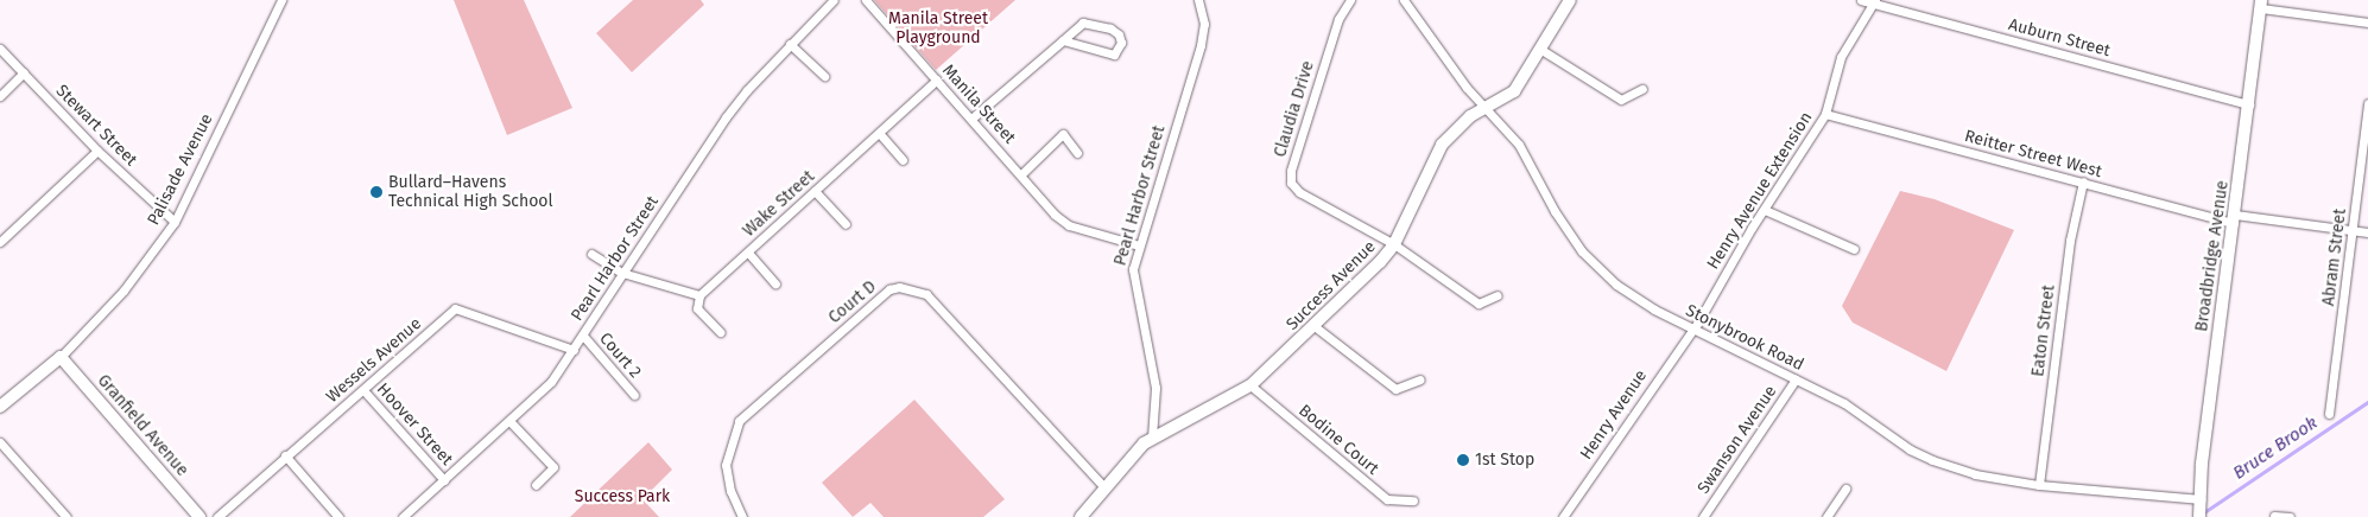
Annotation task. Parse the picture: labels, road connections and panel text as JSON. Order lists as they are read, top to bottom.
{
  "streets": {
    "street": [
      "Auburn Street",
      "Manila Street",
      "Claudia Drive",
      "Stewart Street",
      "Reitter Street West",
      "Palisade Avenue",
      "Henry Avenue Extension",
      "Pearl Harbor Street",
      "Wake Street",
      "Broadbridge Avenue",
      "Abram Street",
      "Success Avenue",
      "Court D",
      "Eaton Street",
      "Stonybrook Road",
      "Court 2",
      "Wessels Avenue",
      "Henry Avenue",
      "Hoover Street",
      "Granfield Avenue",
      "Bodine Court",
      "Swanson Avenue"
    ]
  },
  "crossings": [
    ["Auburn Street", "Henry Avenue Extension"],
    ["Auburn Street", "Broadbridge Avenue"],
    ["Manila Street", "Pearl Harbor Street"],
    ["Manila Street", "Wake Street"],
    ["Claudia Drive", "Success Avenue"],
    ["Stewart Street", "Palisade Avenue"],
    ["Reitter Street West", "Henry Avenue Extension"],
    ["Reitter Street West", "Broadbridge Avenue"],
    ["Reitter Street West", "Abram Street"],
    ["Reitter Street West", "Eaton Street"],
    ["Palisade Avenue", "Granfield Avenue"],
    ["Henry Avenue Extension", "Stonybrook Road"],
    ["Henry Avenue Extension", "Henry Avenue"],
    ["Pearl Harbor Street", "Success Avenue"],
    ["Pearl Harbor Street", "Court 2"],
    ["Pearl Harbor Street", "Wessels Avenue"],
    ["Pearl Harbor Street", "Hoover Street"],
    ["Broadbridge Avenue", "Stonybrook Road"],
    ["Success Avenue", "Court D"],
    ["Success Avenue", "Stonybrook Road"],
    ["Success Avenue", "Bodine Court"],
    ["Eaton Street", "Stonybrook Road"],
    ["Stonybrook Road", "Henry Avenue"],
    ["Stonybrook Road", "Swanson Avenue"],
    ["Wessels Avenue", "Hoover Street"]
  ],
  "water": ["Bruce Brook"],
  "parks": ["Manila Street Playground", "Success Park"],
  "places": ["Bullard–Havens Technical High School", "1st Stop"]
}
